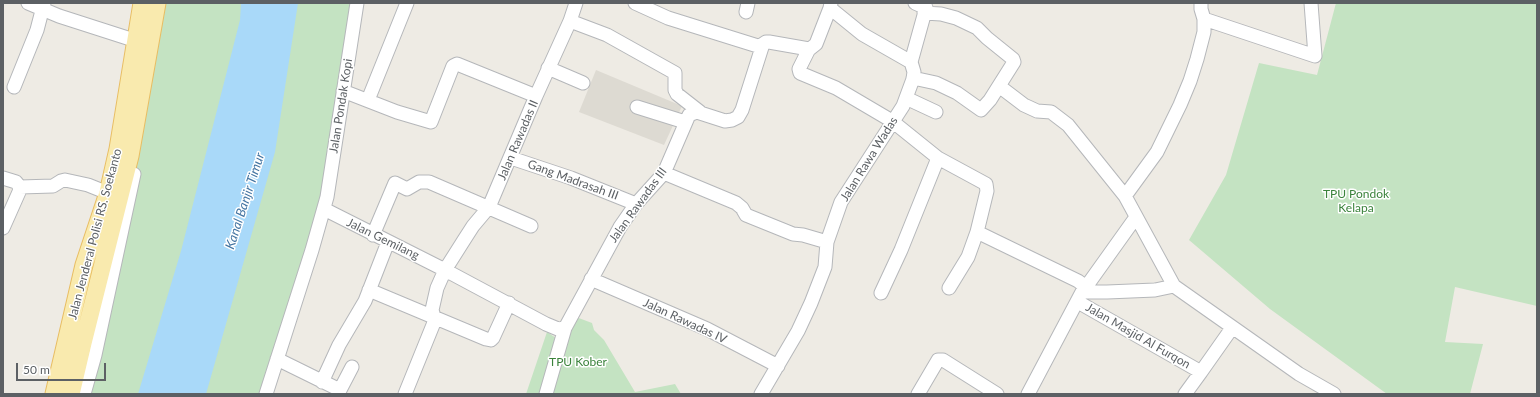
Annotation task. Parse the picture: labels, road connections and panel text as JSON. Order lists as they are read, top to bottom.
{
  "streets": {
    "main road": ["Jalan Jenderal Polisi RS. Soekanto"],
    "street": [
      "Jalan Pondak Kopi",
      "Jalan Rawadas II",
      "Jalan Rawa Wadas",
      "Gang Madrasah III",
      "Jalan Rawadas III",
      "Jalan Gemilang",
      "Jalan Rawadas IV",
      "Jalan Masjid Al Furqon"
    ]
  },
  "crossings": [
    ["Jalan Pondak Kopi", "Jalan Gemilang"],
    ["Jalan Rawadas II", "Gang Madrasah III"],
    ["Jalan Rawadas II", "Jalan Gemilang"],
    ["Jalan Rawa Wadas", "Jalan Rawadas IV"],
    ["Gang Madrasah III", "Jalan Rawadas III"],
    ["Jalan Rawadas III", "Jalan Rawadas IV"]
  ],
  "water": ["Kanal Banjir Timur"],
  "parks": ["TPU Pondok Kelapa", "TPU Kober"],
  "scale_bar": "50 m"
}
